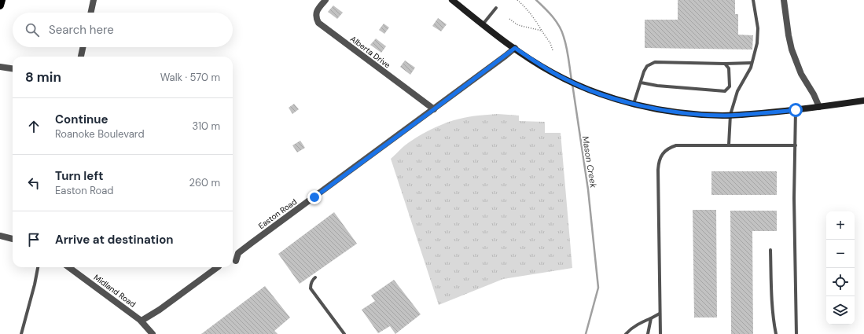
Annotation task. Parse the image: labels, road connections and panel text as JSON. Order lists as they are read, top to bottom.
{
  "streets": {
    "street": ["Alberta Drive", "Easton Road", "Midland Road"]
  },
  "crossings": [
    ["Alberta Drive", "Easton Road"]
  ],
  "water": ["Mason Creek"],
  "page": {
    "search": "Search here",
    "heading": ["8 min", "Walk · 570 m"],
    "list": [
      ["Continue", "Roanoke Boulevard", "310 m"],
      ["Turn left", "Easton Road", "260 m"],
      "Arrive at destination"
    ],
    "map_buttons": ["+", "−"]
  }
}
